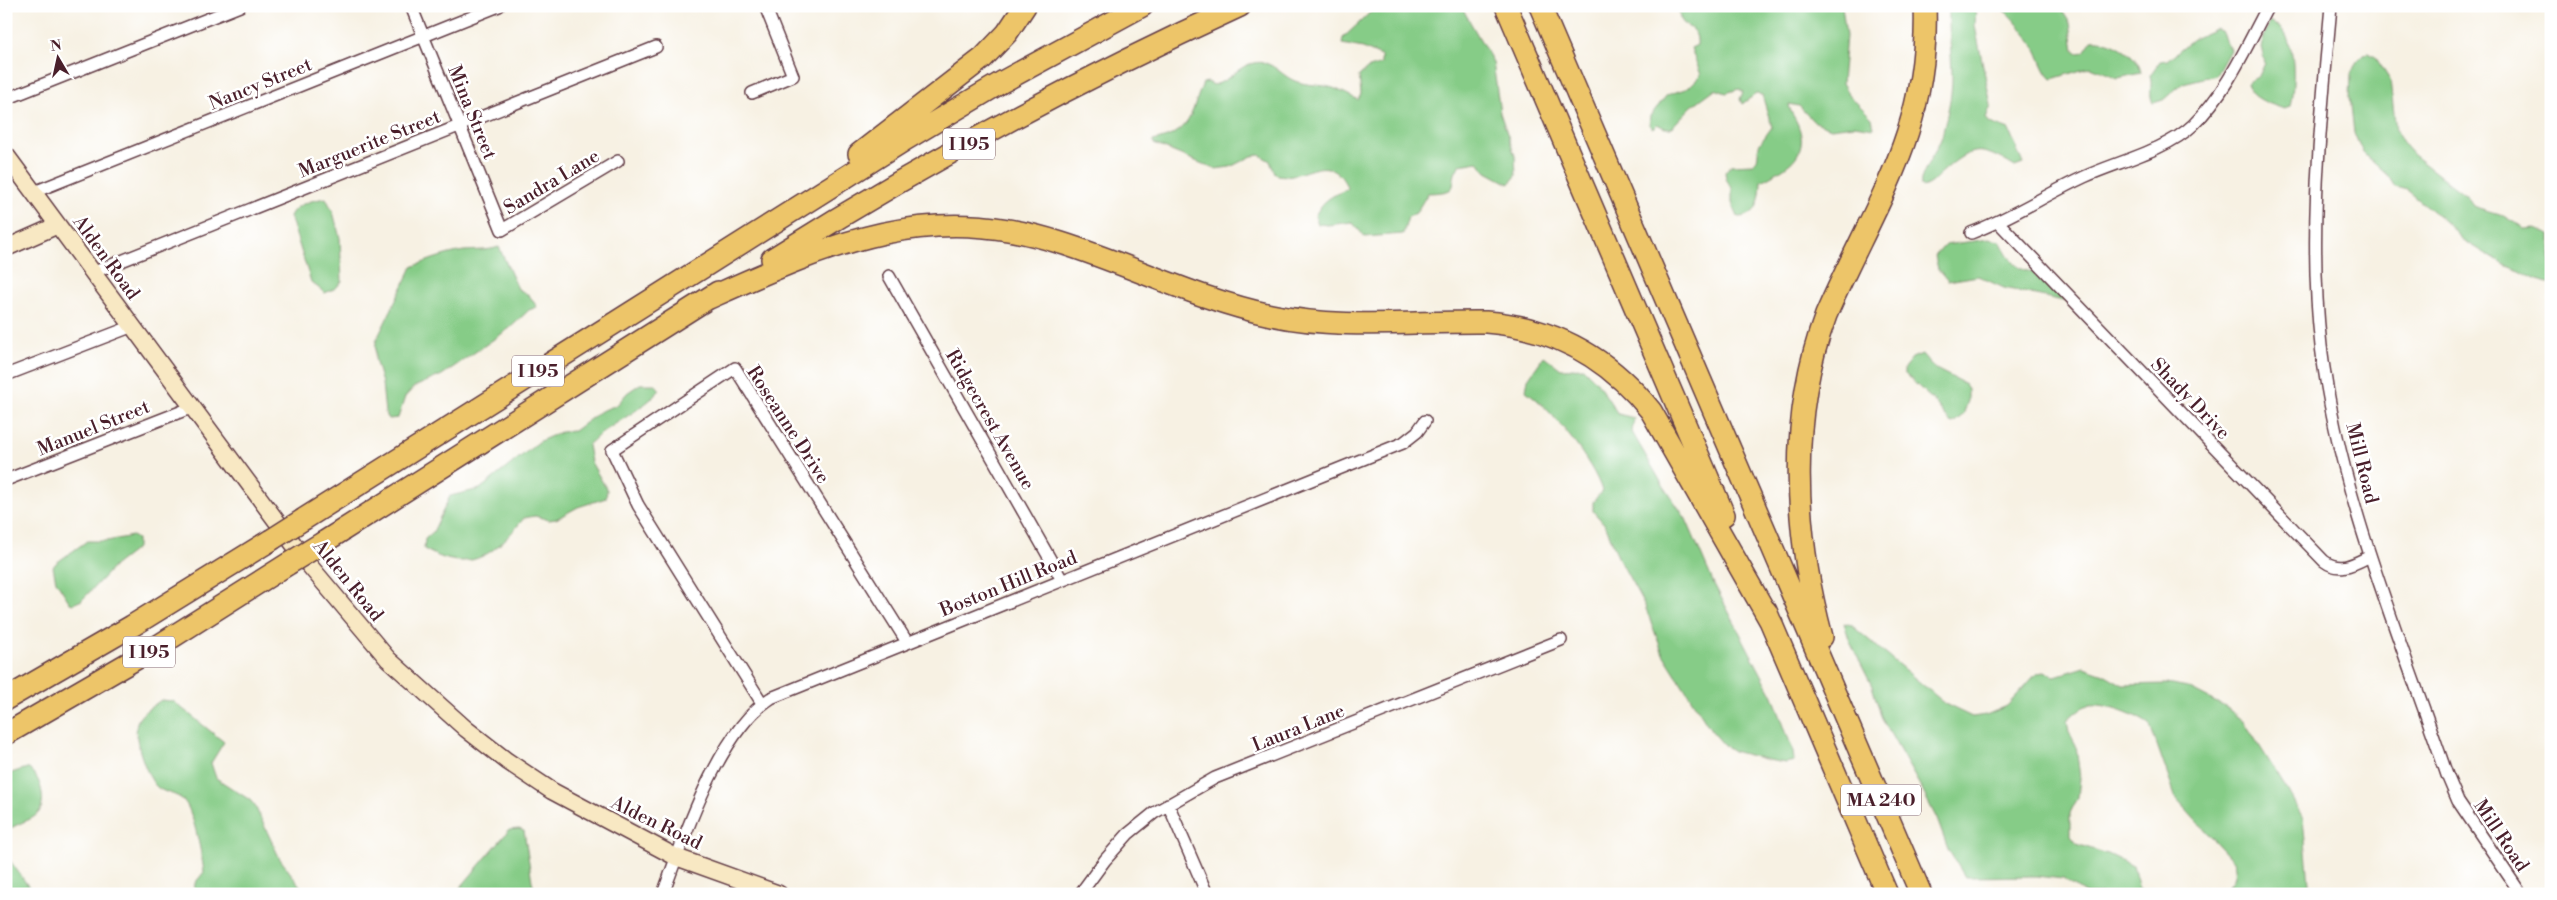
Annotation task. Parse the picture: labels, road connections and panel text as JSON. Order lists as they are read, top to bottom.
{
  "streets": {
    "highway": ["I 195", "MA 240"],
    "main road": ["Alden Road"],
    "street": [
      "Nancy Street",
      "Mina Street",
      "Marguerite Street",
      "Sandra Lane",
      "Shady Drive",
      "Ridgecrest Avenue",
      "Roseanne Drive",
      "Manuel Street",
      "Mill Road",
      "Boston Hill Road",
      "Laura Lane"
    ]
  },
  "crossings": [
    ["Nancy Street", "Mina Street"],
    ["Nancy Street", "Alden Road"],
    ["Mina Street", "Marguerite Street"],
    ["Mina Street", "Sandra Lane"],
    ["Marguerite Street", "Alden Road"],
    ["Alden Road", "Manuel Street"],
    ["Alden Road", "Boston Hill Road"],
    ["Shady Drive", "Mill Road"],
    ["Ridgecrest Avenue", "Boston Hill Road"],
    ["Roseanne Drive", "Boston Hill Road"]
  ],
  "north": "top"
}
